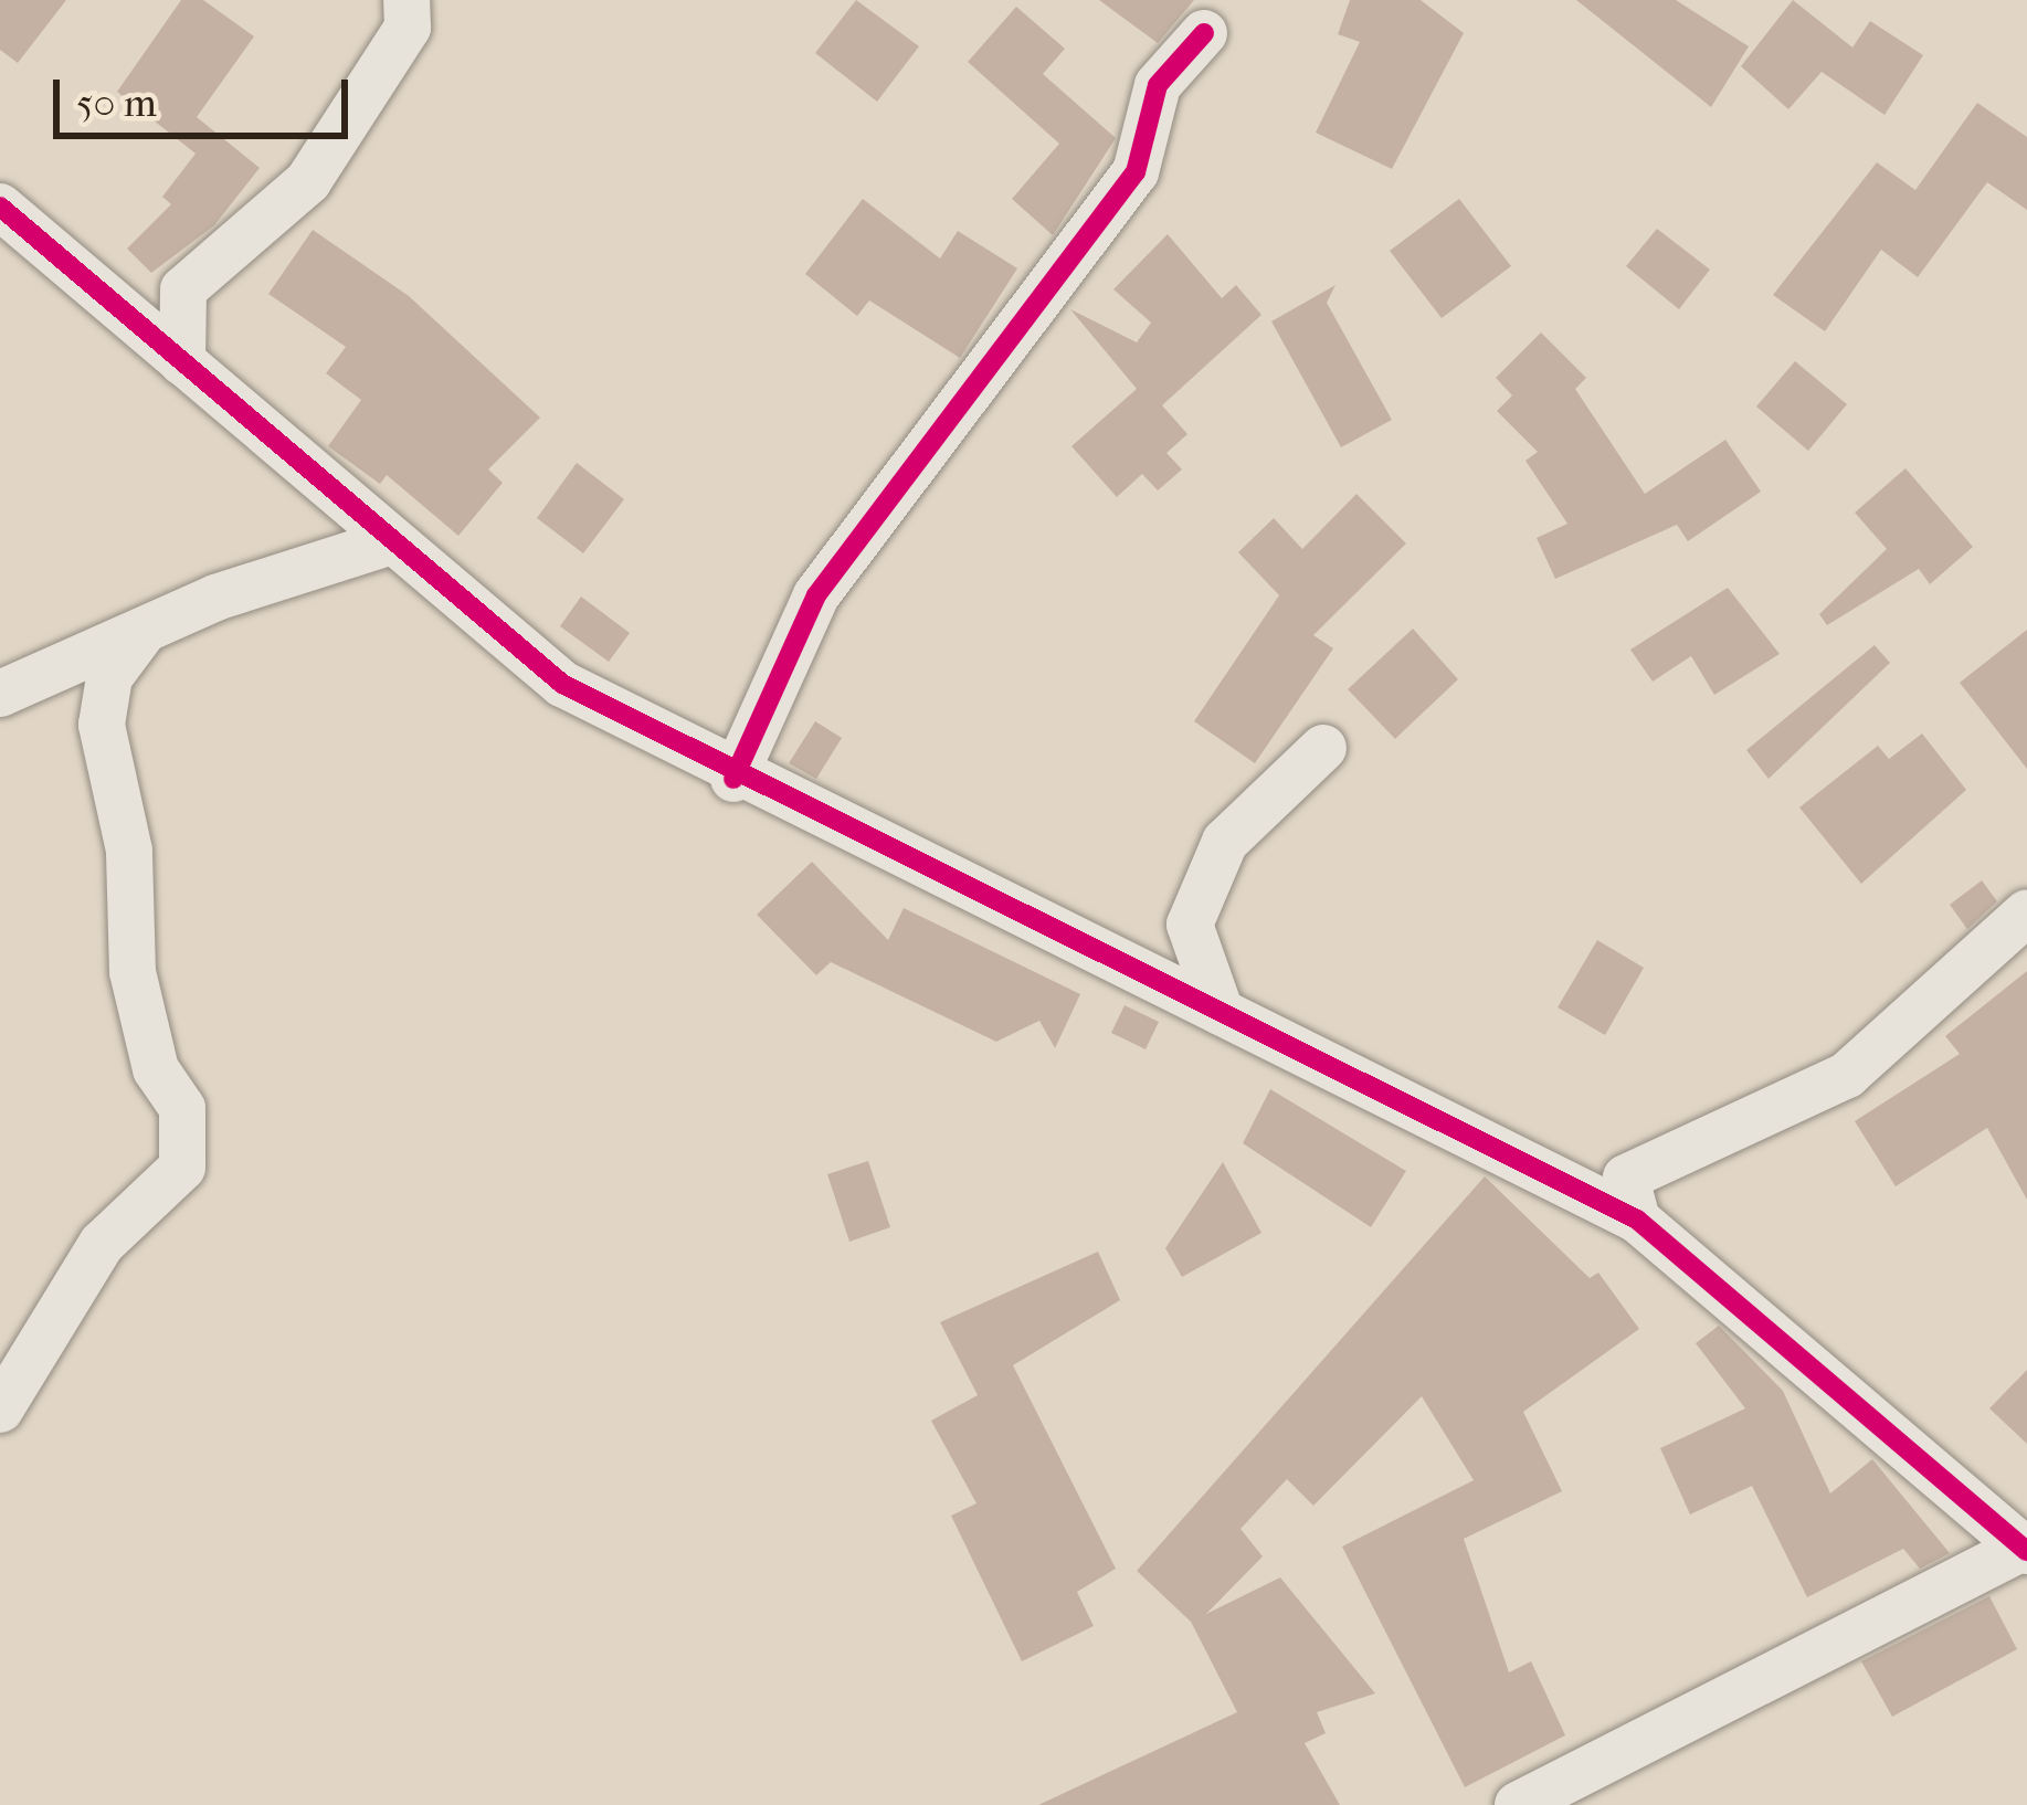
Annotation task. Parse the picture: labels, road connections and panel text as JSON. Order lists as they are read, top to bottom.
{
  "scale_bar": "50 m"
}
